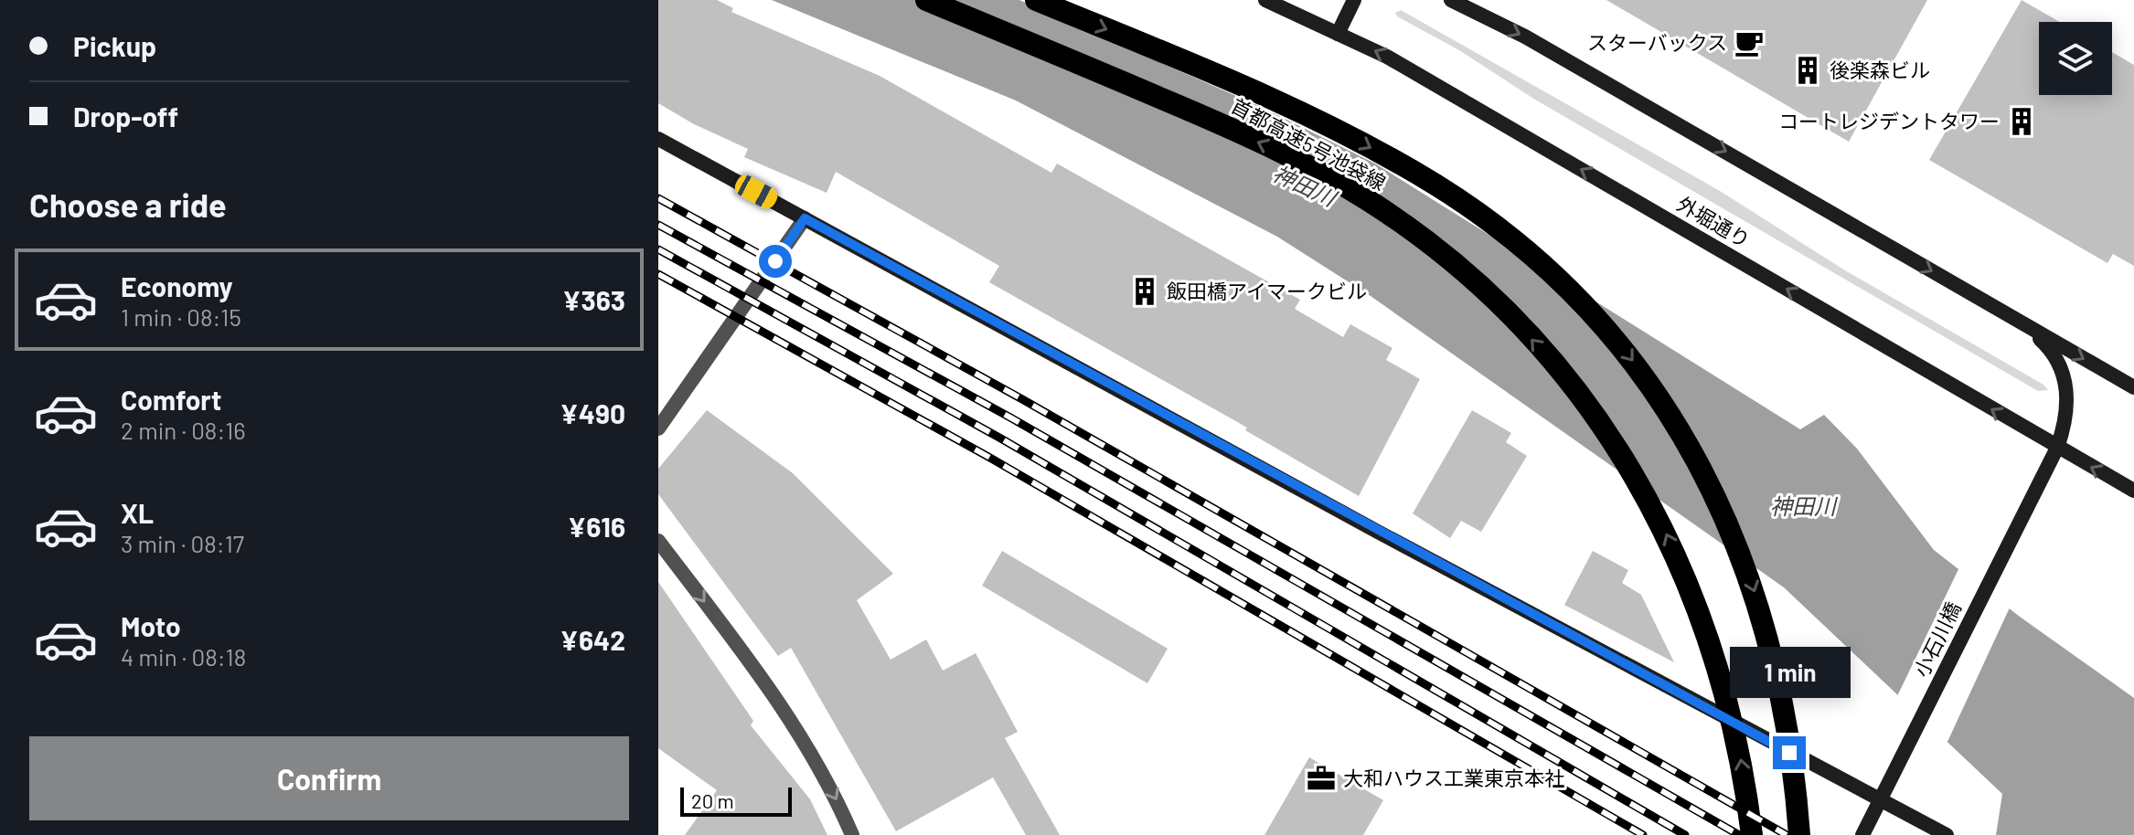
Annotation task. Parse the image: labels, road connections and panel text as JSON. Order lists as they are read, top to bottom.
{
  "streets": {
    "highway": ["首都高速5号池袋線"],
    "street": ["外堀通り", "小石川橋"]
  },
  "crossings": [
    ["外堀通り", "小石川橋"]
  ],
  "water": ["神田川"],
  "places": {
    "cafe": ["スターバックス"],
    "building": ["後楽森ビル", "コートレジデントタワー", "飯田橋アイマークビル"],
    "office": ["大和ハウス工業東京本社"]
  },
  "scale_bar": "20 m",
  "page": {
    "banner": ["Pickup", "Drop-off"],
    "heading": "Choose a ride",
    "list": [
      {
        "name": "Economy",
        "note": "1 min · 08:15",
        "value": "¥363"
      },
      {
        "name": "Comfort",
        "note": "2 min · 08:16",
        "value": "¥490"
      },
      {
        "name": "XL",
        "note": "3 min · 08:17",
        "value": "¥616"
      },
      {
        "name": "Moto",
        "note": "4 min · 08:18",
        "value": "¥642"
      }
    ],
    "bubble": "1 min",
    "buttons": "Confirm",
    "scale": "20 m"
  }
}
